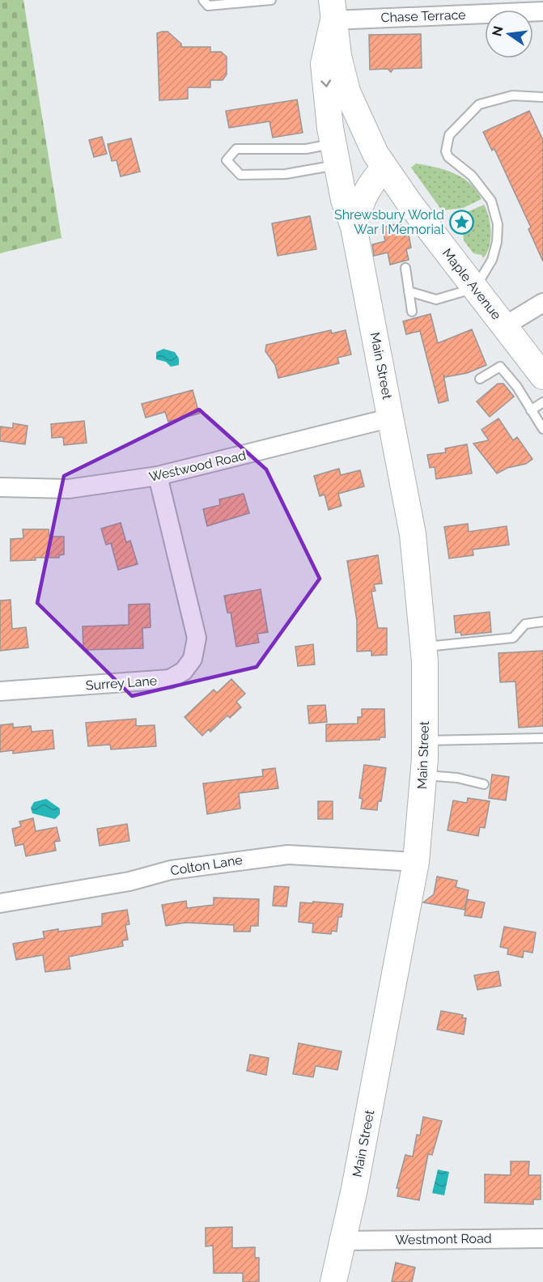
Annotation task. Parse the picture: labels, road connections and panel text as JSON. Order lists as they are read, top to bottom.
{
  "streets": {
    "main road": ["Maple Avenue", "Main Street"],
    "street": [
      "Chase Terrace",
      "Westwood Road",
      "Surrey Lane",
      "Colton Lane",
      "Westmont Road"
    ]
  },
  "crossings": [
    ["Chase Terrace", "Main Street"],
    ["Maple Avenue", "Main Street"],
    ["Main Street", "Westwood Road"],
    ["Main Street", "Colton Lane"],
    ["Main Street", "Westmont Road"],
    ["Westwood Road", "Surrey Lane"]
  ],
  "places": {
    "place": ["Shrewsbury World War I Memorial"]
  },
  "north": "left"
}
